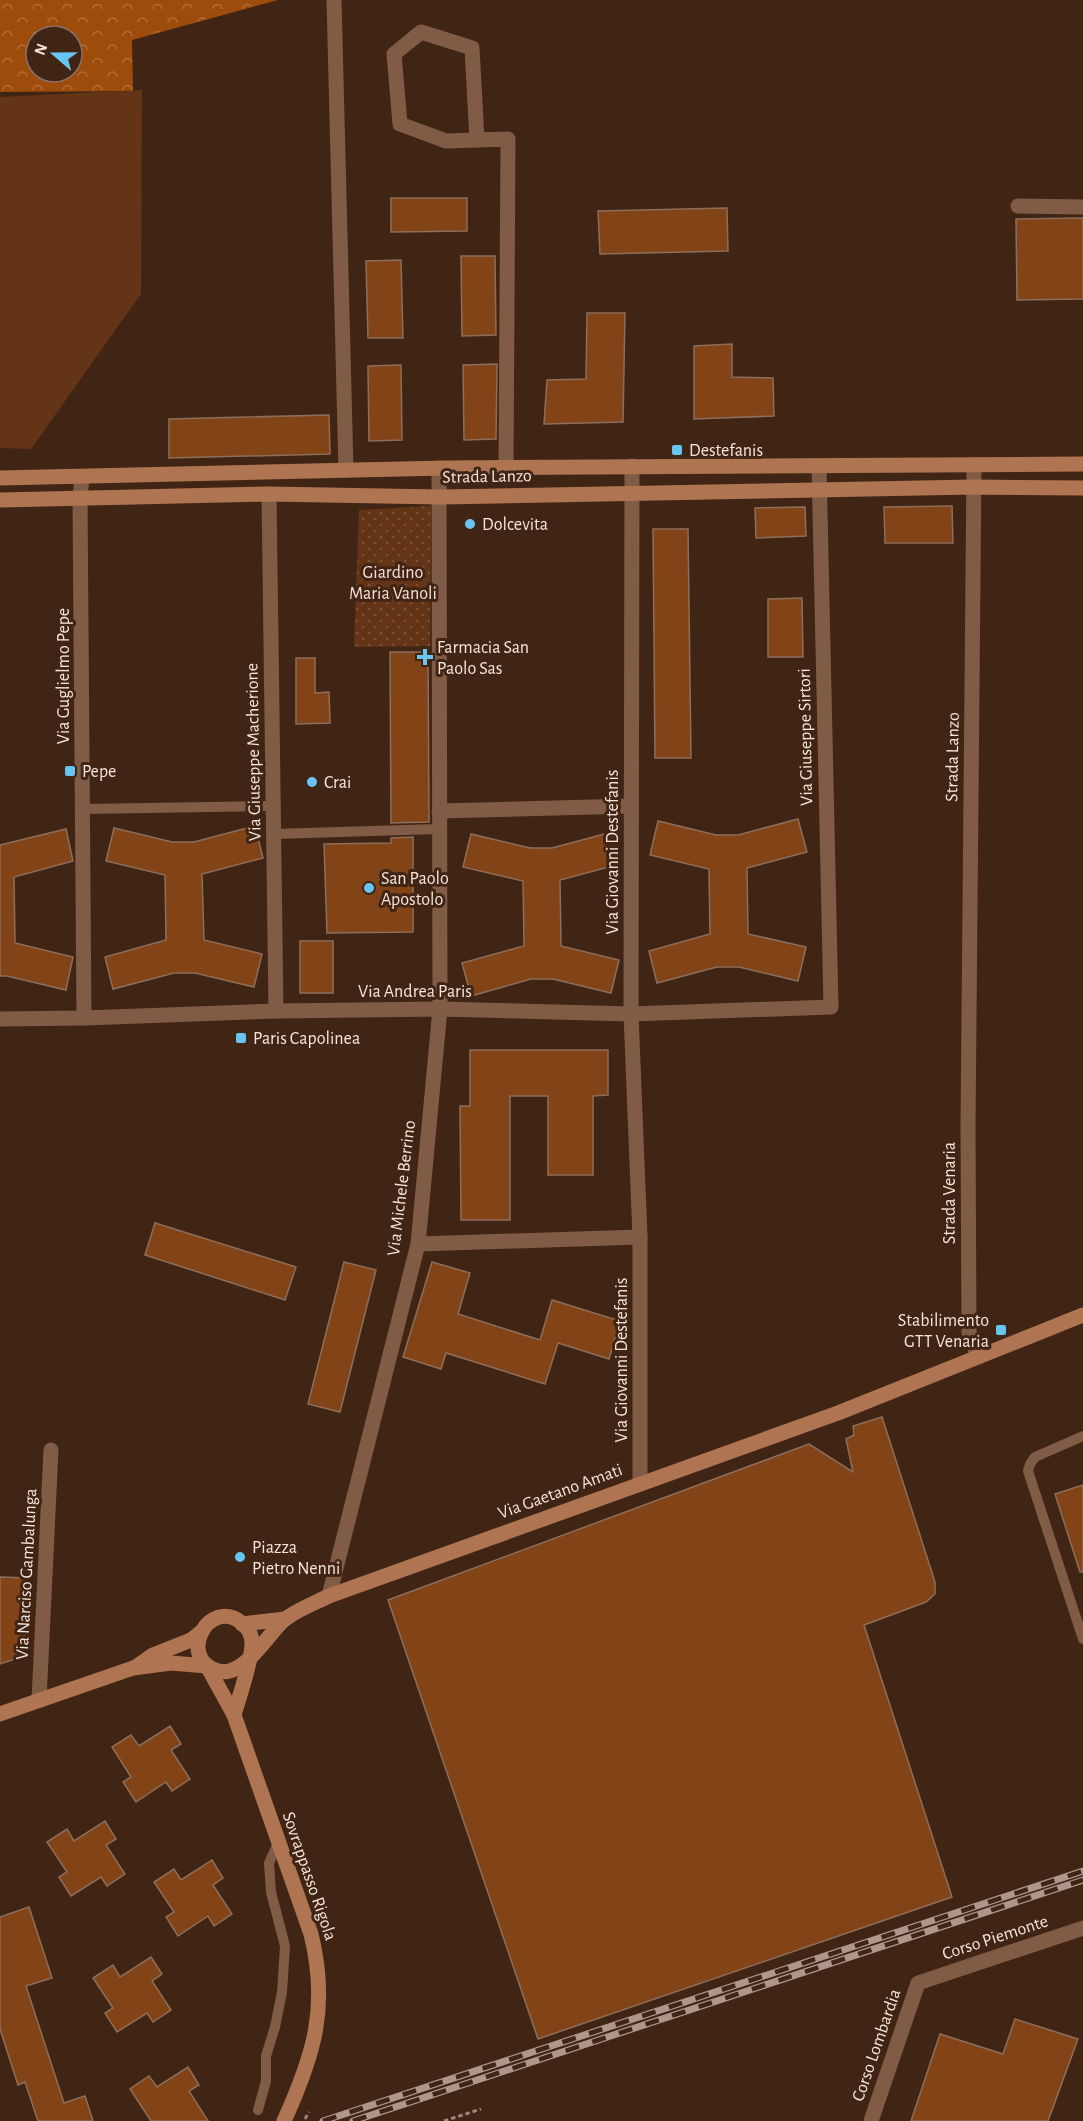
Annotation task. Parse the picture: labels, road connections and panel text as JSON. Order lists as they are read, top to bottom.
{
  "streets": {
    "street": [
      "Strada Lanzo",
      "Via Guglielmo Pepe",
      "Via Giuseppe Sirtori",
      "Via Giuseppe Macherione",
      "Via Giovanni Destefanis",
      "Via Andrea Paris",
      "Via Michele Berrino",
      "Strada Venaria",
      "Via Gaetano Amati",
      "Via Narciso Gambalunga",
      "Sovrappasso Rigola",
      "Corso Piemonte",
      "Corso Lombardia"
    ]
  },
  "crossings": [
    ["Strada Lanzo", "Via Guglielmo Pepe"],
    ["Strada Lanzo", "Via Giuseppe Sirtori"],
    ["Strada Lanzo", "Via Giuseppe Macherione"],
    ["Strada Lanzo", "Via Giovanni Destefanis"],
    ["Strada Lanzo", "Via Michele Berrino"],
    ["Strada Lanzo", "Strada Venaria"],
    ["Via Guglielmo Pepe", "Via Andrea Paris"],
    ["Via Giuseppe Sirtori", "Via Andrea Paris"],
    ["Via Giuseppe Macherione", "Via Andrea Paris"],
    ["Via Giovanni Destefanis", "Via Andrea Paris"],
    ["Via Giovanni Destefanis", "Via Gaetano Amati"],
    ["Via Andrea Paris", "Via Michele Berrino"],
    ["Via Michele Berrino", "Via Gaetano Amati"],
    ["Strada Venaria", "Via Gaetano Amati"],
    ["Corso Piemonte", "Corso Lombardia"]
  ],
  "parks": ["Giardino Maria Vanoli"],
  "places": {
    "transit": [
      "Destefanis",
      "Pepe",
      "Paris Capolinea",
      "Stabilimento GTT Venaria"
    ],
    "other": [
      "Dolcevita",
      "Crai",
      "San Paolo Apostolo",
      "Piazza Pietro Nenni"
    ],
    "health": ["Farmacia San Paolo Sas"]
  },
  "north": "left"
}
